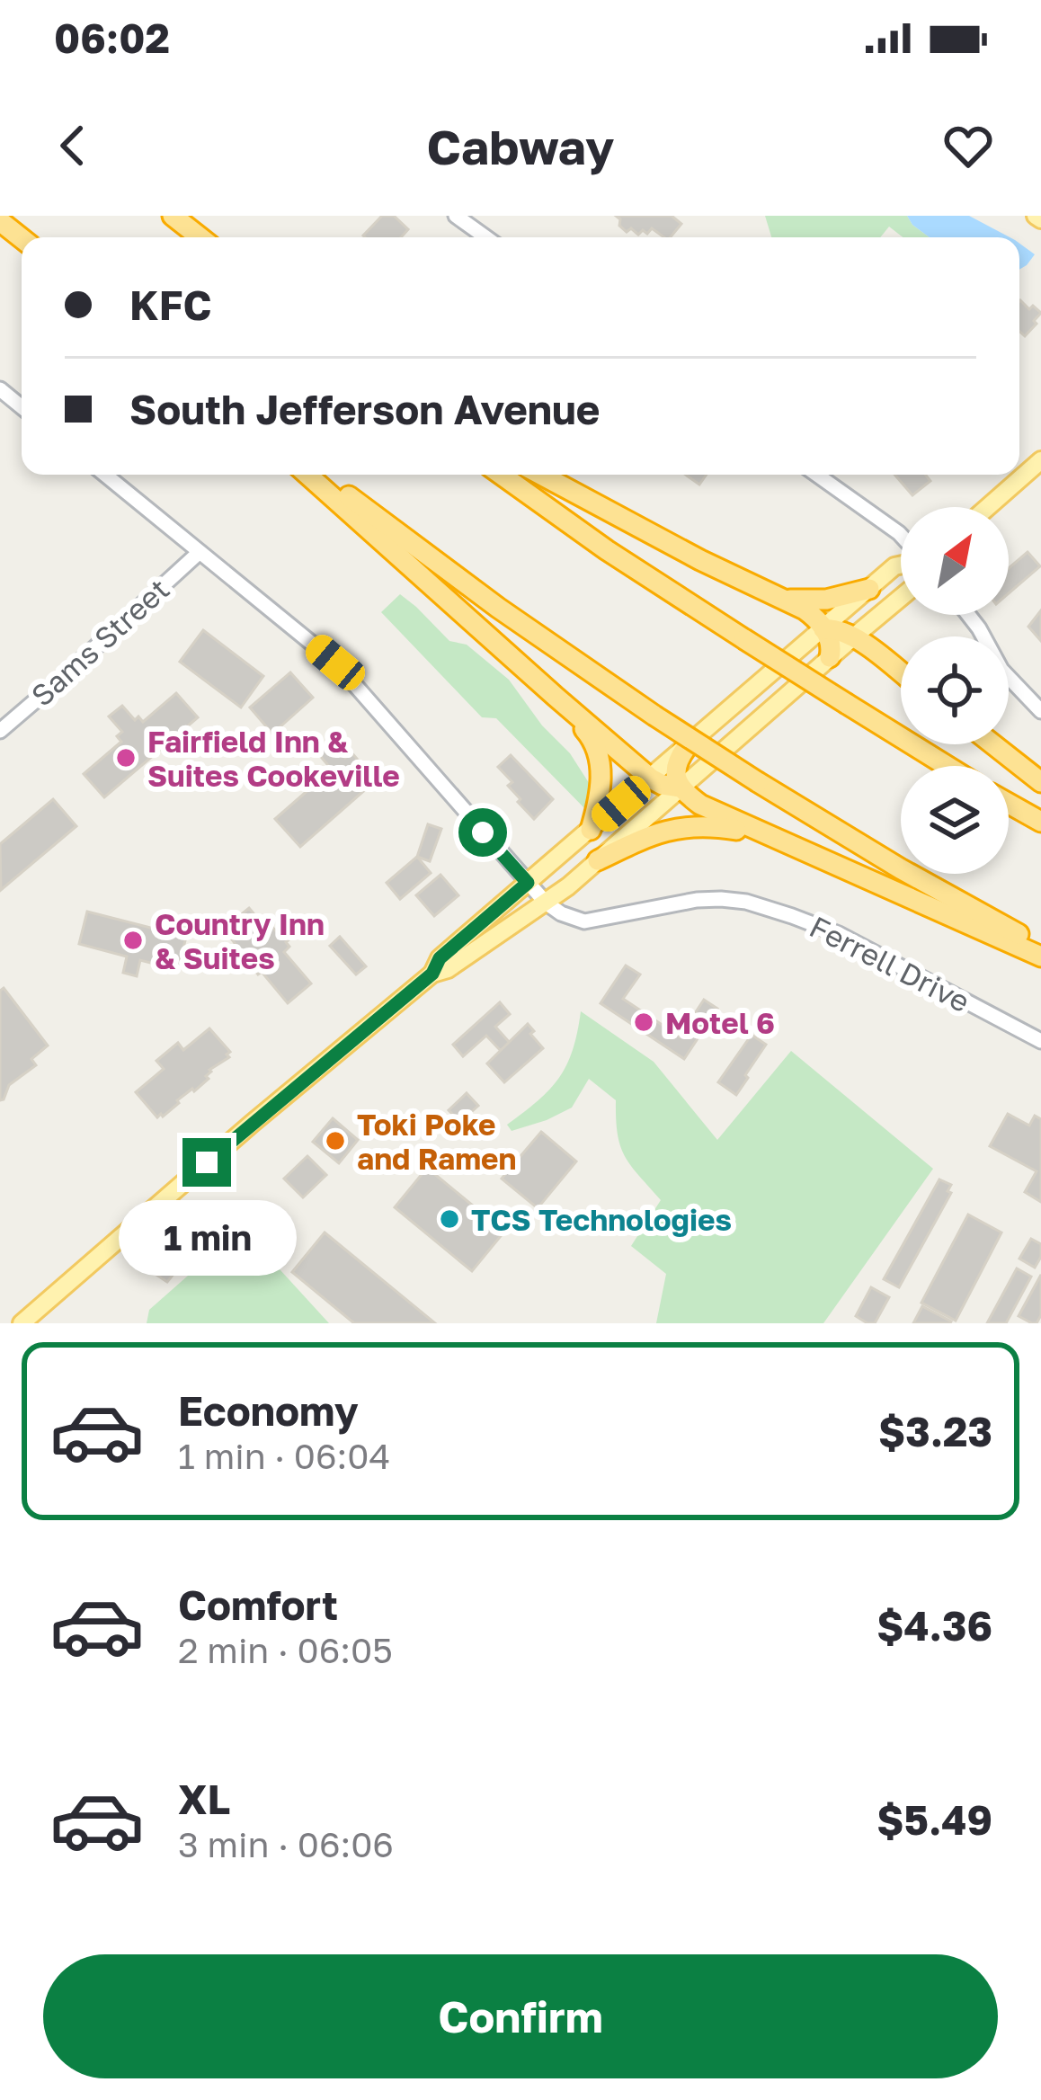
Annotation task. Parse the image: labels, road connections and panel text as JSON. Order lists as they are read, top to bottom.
{
  "streets": {
    "street": ["Sams Street", "Ferrell Drive"]
  },
  "places": [
    "Fairfield Inn & Suites Cookeville",
    "Country Inn & Suites",
    "Motel 6",
    "Toki Poke and Ramen",
    "TCS Technologies"
  ],
  "north": "top right",
  "page": {
    "status": "06:02",
    "header": "Cabway",
    "banner": ["KFC", "South Jefferson Avenue"],
    "bubble": "1 min",
    "list": [
      {
        "name": "Economy",
        "note": "1 min · 06:04",
        "value": "$3.23"
      },
      {
        "name": "Comfort",
        "note": "2 min · 06:05",
        "value": "$4.36"
      },
      {
        "name": "XL",
        "note": "3 min · 06:06",
        "value": "$5.49"
      }
    ],
    "buttons": "Confirm"
  }
}
